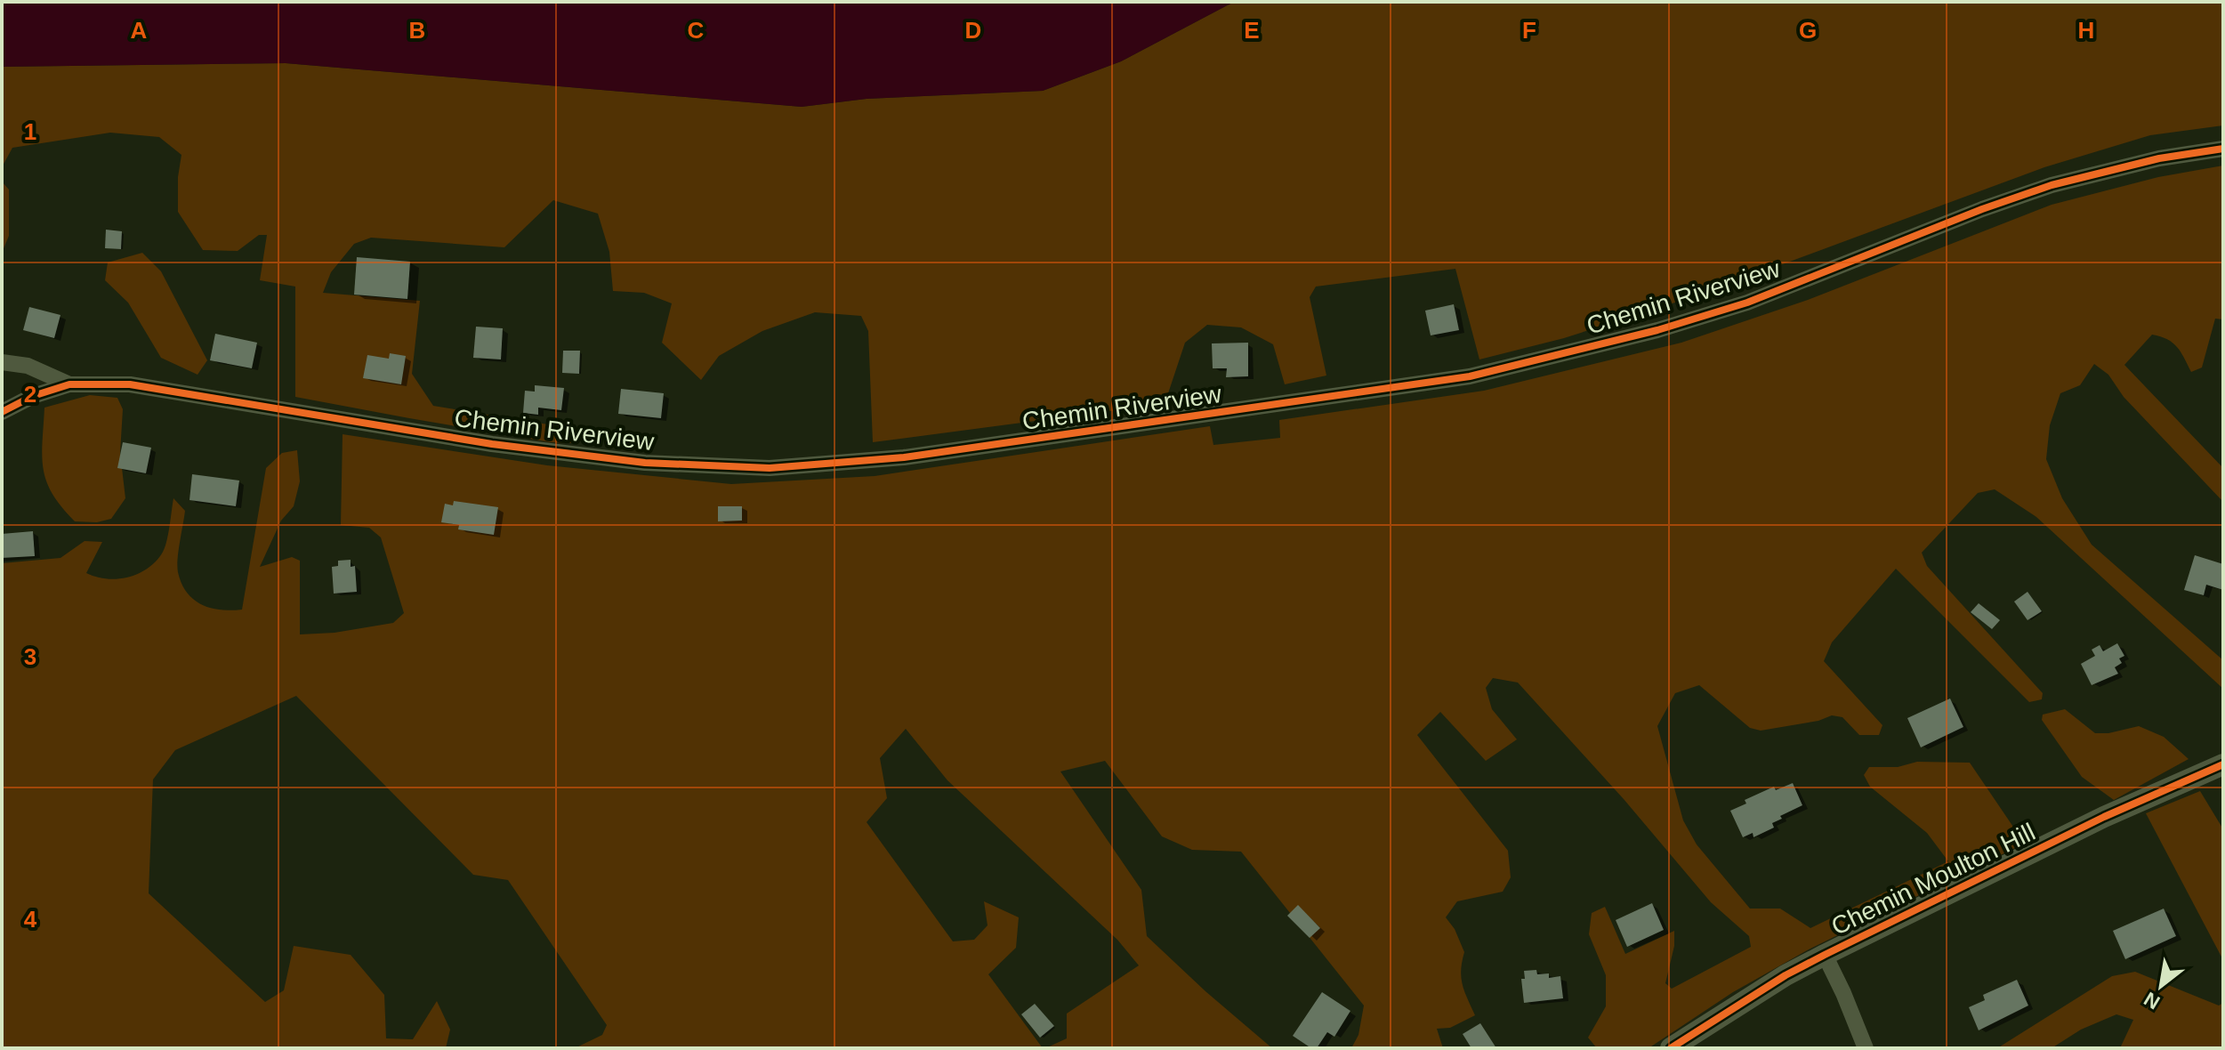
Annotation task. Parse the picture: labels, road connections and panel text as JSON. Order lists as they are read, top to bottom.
{
  "streets": {
    "street": ["Chemin Riverview", "Chemin Moulton Hill"]
  },
  "north": "bottom left",
  "grid": {
    "columns": [
      "A",
      "B",
      "C",
      "D",
      "E",
      "F",
      "G",
      "H"
    ],
    "rows": [
      "1",
      "2",
      "3",
      "4"
    ]
  }
}
